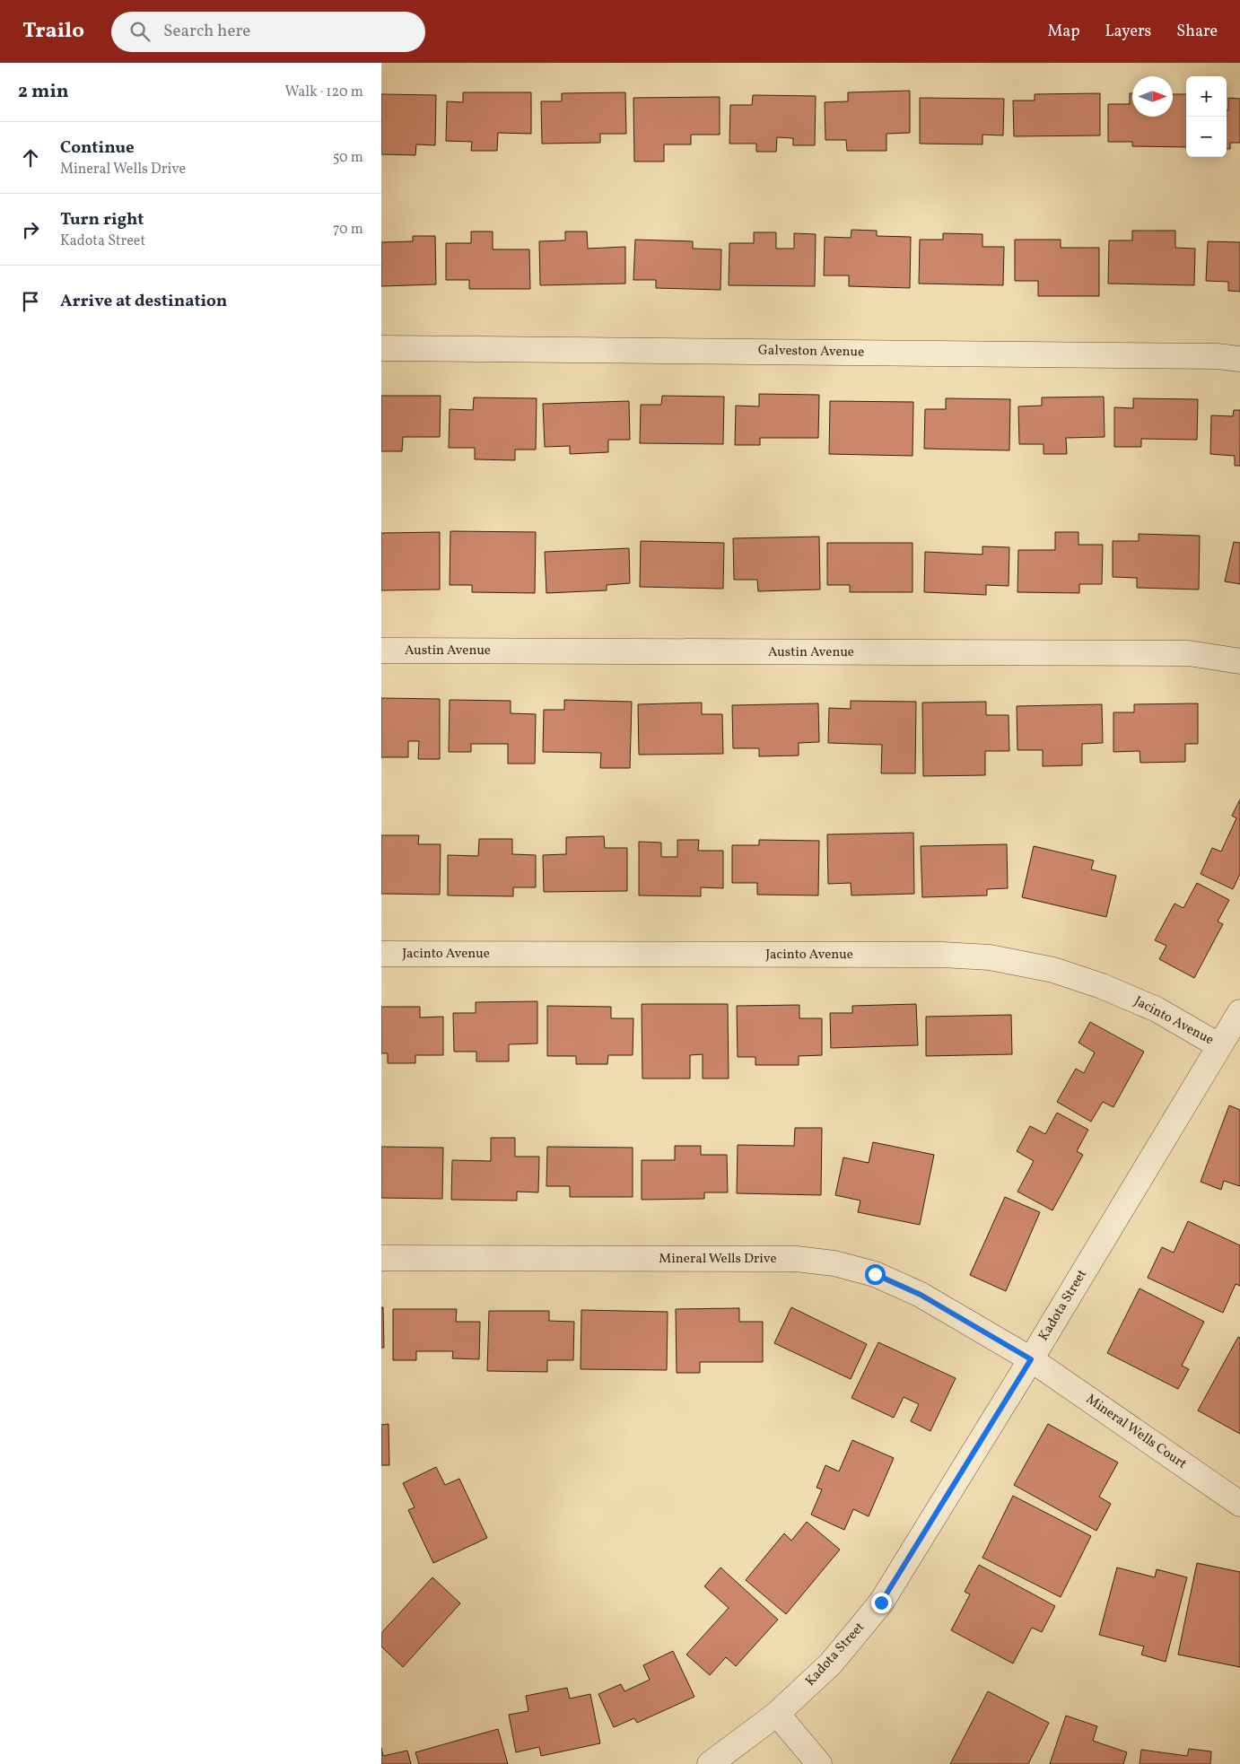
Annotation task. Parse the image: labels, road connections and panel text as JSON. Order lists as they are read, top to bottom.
{
  "streets": {
    "street": [
      "Galveston Avenue",
      "Austin Avenue",
      "Jacinto Avenue",
      "Mineral Wells Drive",
      "Kadota Street",
      "Mineral Wells Court"
    ]
  },
  "crossings": [
    ["Jacinto Avenue", "Kadota Street"],
    ["Mineral Wells Drive", "Kadota Street"],
    ["Mineral Wells Drive", "Mineral Wells Court"],
    ["Kadota Street", "Mineral Wells Court"]
  ],
  "north": "right",
  "page": {
    "header": "Trailo",
    "search": "Search here",
    "nav": ["Map", "Layers", "Share"],
    "heading": ["2 min", "Walk · 120 m"],
    "map_buttons": ["+", "−"],
    "list": [
      ["Continue", "Mineral Wells Drive", "50 m"],
      ["Turn right", "Kadota Street", "70 m"],
      "Arrive at destination"
    ]
  }
}
